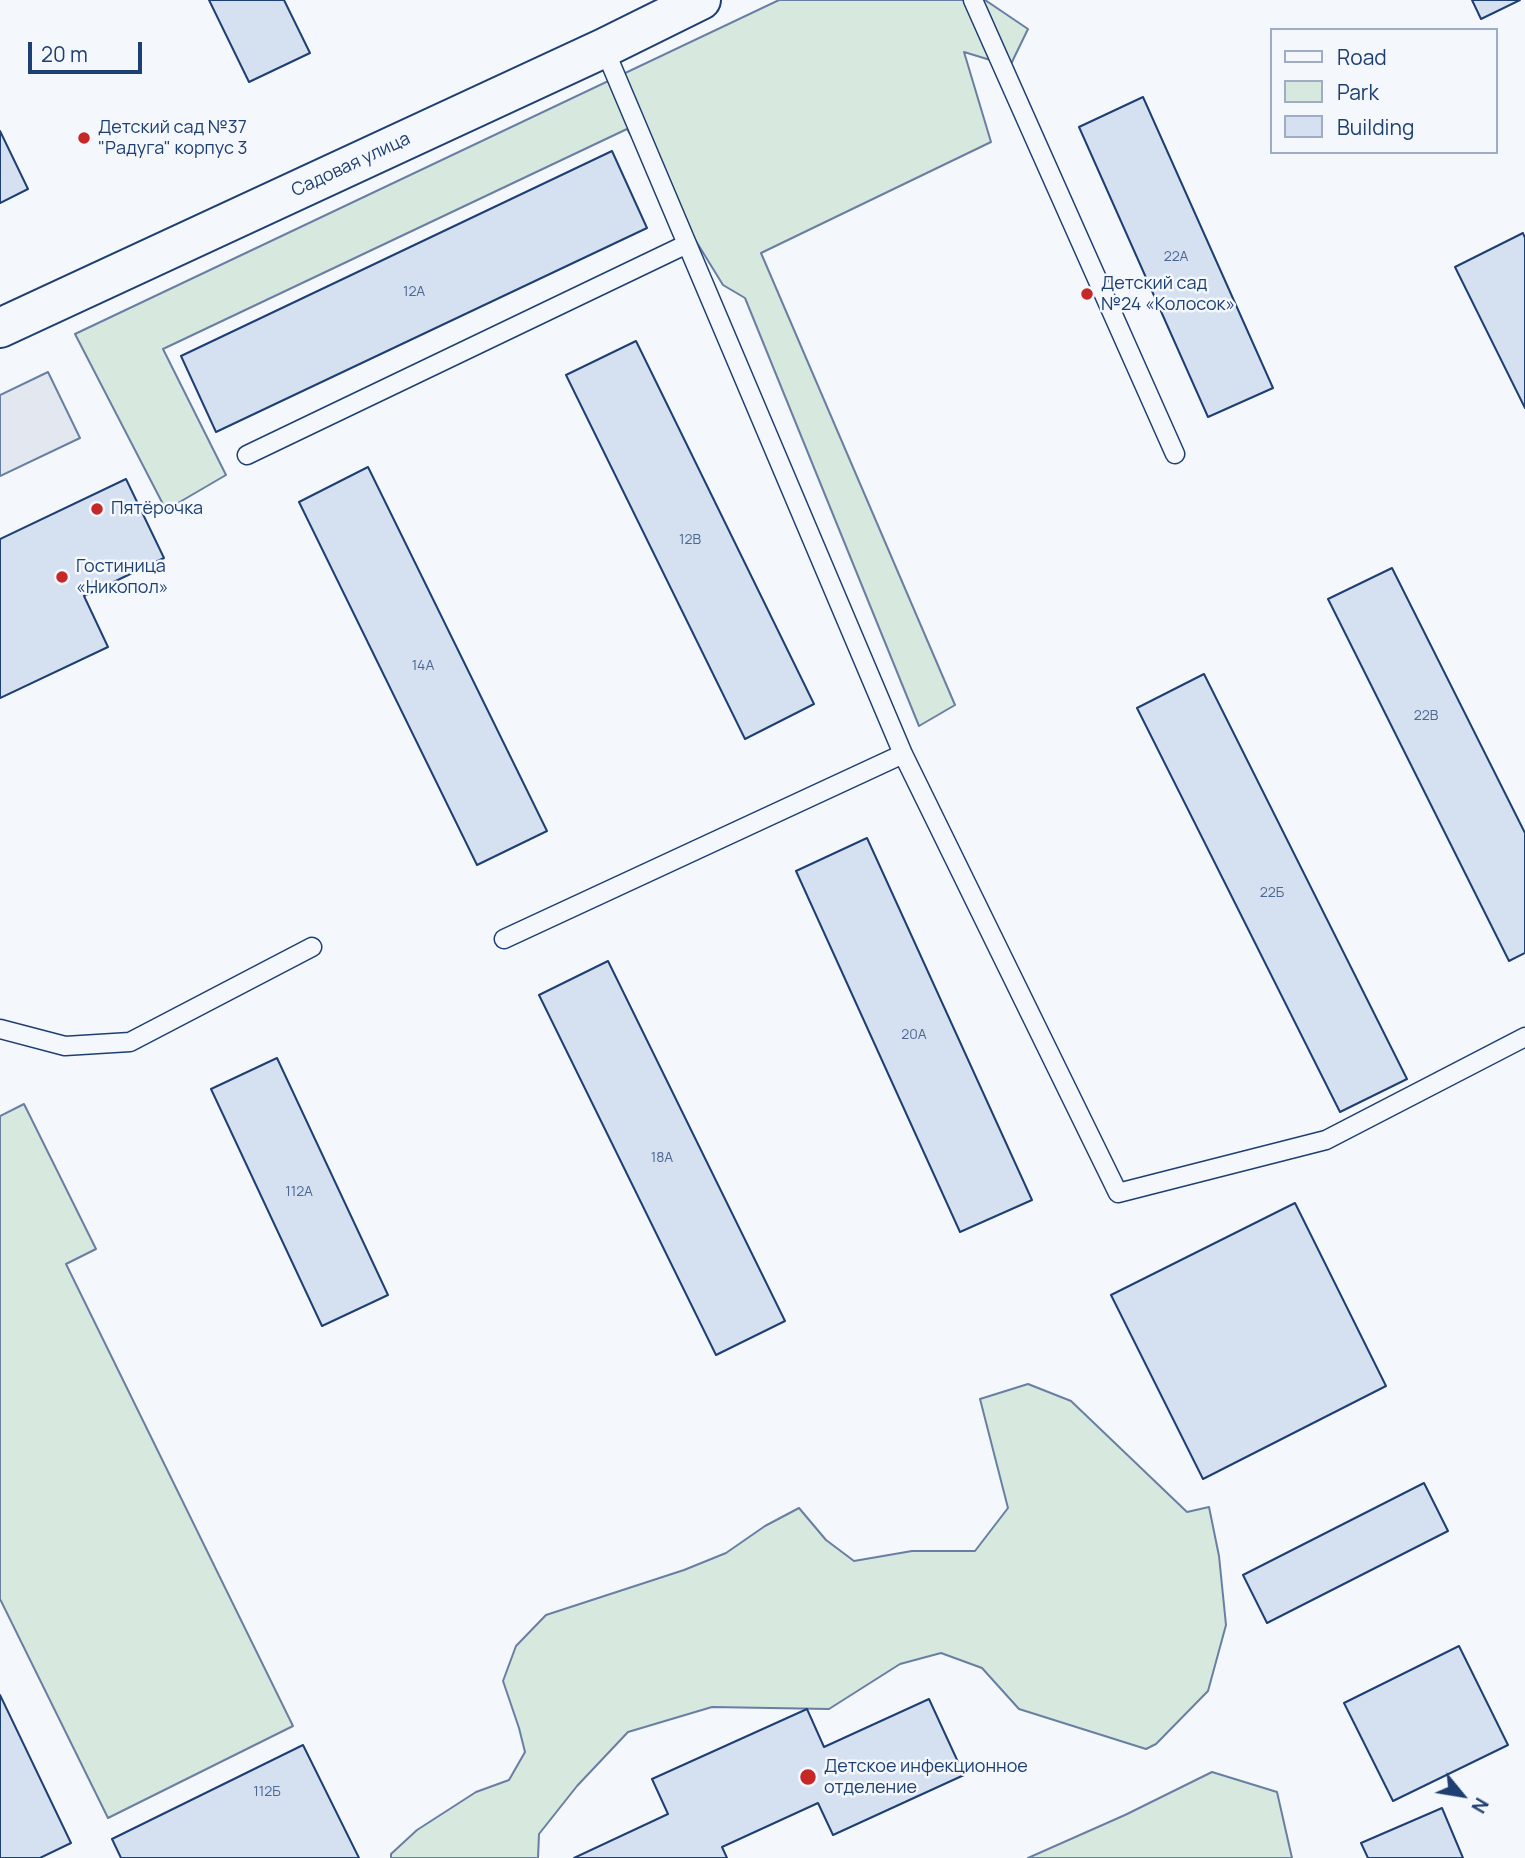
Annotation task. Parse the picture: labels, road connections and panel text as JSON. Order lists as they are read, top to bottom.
{
  "streets": {
    "street": ["Садовая улица"]
  },
  "places": [
    "Детский сад №37 \"Радуга\" корпус 3",
    "Детский сад №24 «Колосок»",
    "Пятёрочка",
    "Гостиница «Никопол»",
    "Детское инфекционное отделение"
  ],
  "house_numbers": [
    "22А",
    "12А",
    "12В",
    "14А",
    "22В",
    "22Б",
    "20А",
    "18А",
    "112А",
    "112Б"
  ],
  "legend": ["Road", "Park", "Building"],
  "scale_bar": "20 m",
  "north": "bottom right"
}
